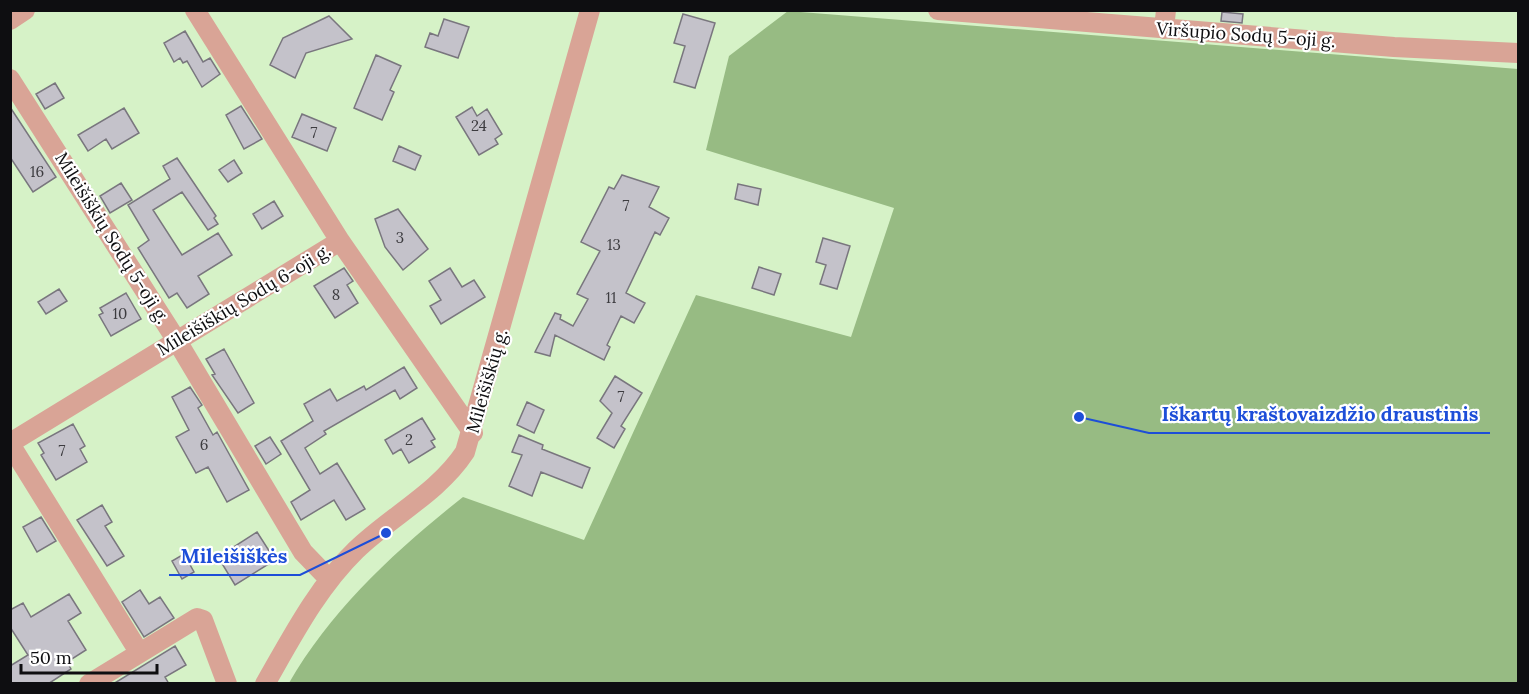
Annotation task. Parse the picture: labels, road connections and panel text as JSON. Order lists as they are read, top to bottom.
{
  "streets": {
    "street": [
      "Viršupio Sodų 5-oji g.",
      "Mileišiškių Sodų 5-oji g.",
      "Mileišiškių Sodų 6-oji g.",
      "Mileišiškių g."
    ]
  },
  "crossings": [
    ["Mileišiškių Sodų 5-oji g.", "Mileišiškių Sodų 6-oji g."],
    ["Mileišiškių Sodų 5-oji g.", "Mileišiškių g."],
    ["Mileišiškių Sodų 6-oji g.", "Mileišiškių g."]
  ],
  "places": ["Iškartų kraštovaizdžio draustinis", "Mileišiškės"],
  "house_numbers": [
    "24",
    "7",
    "16",
    "7",
    "3",
    "13",
    "8",
    "11",
    "10",
    "7",
    "2",
    "6",
    "7"
  ],
  "scale_bar": "50 m"
}
